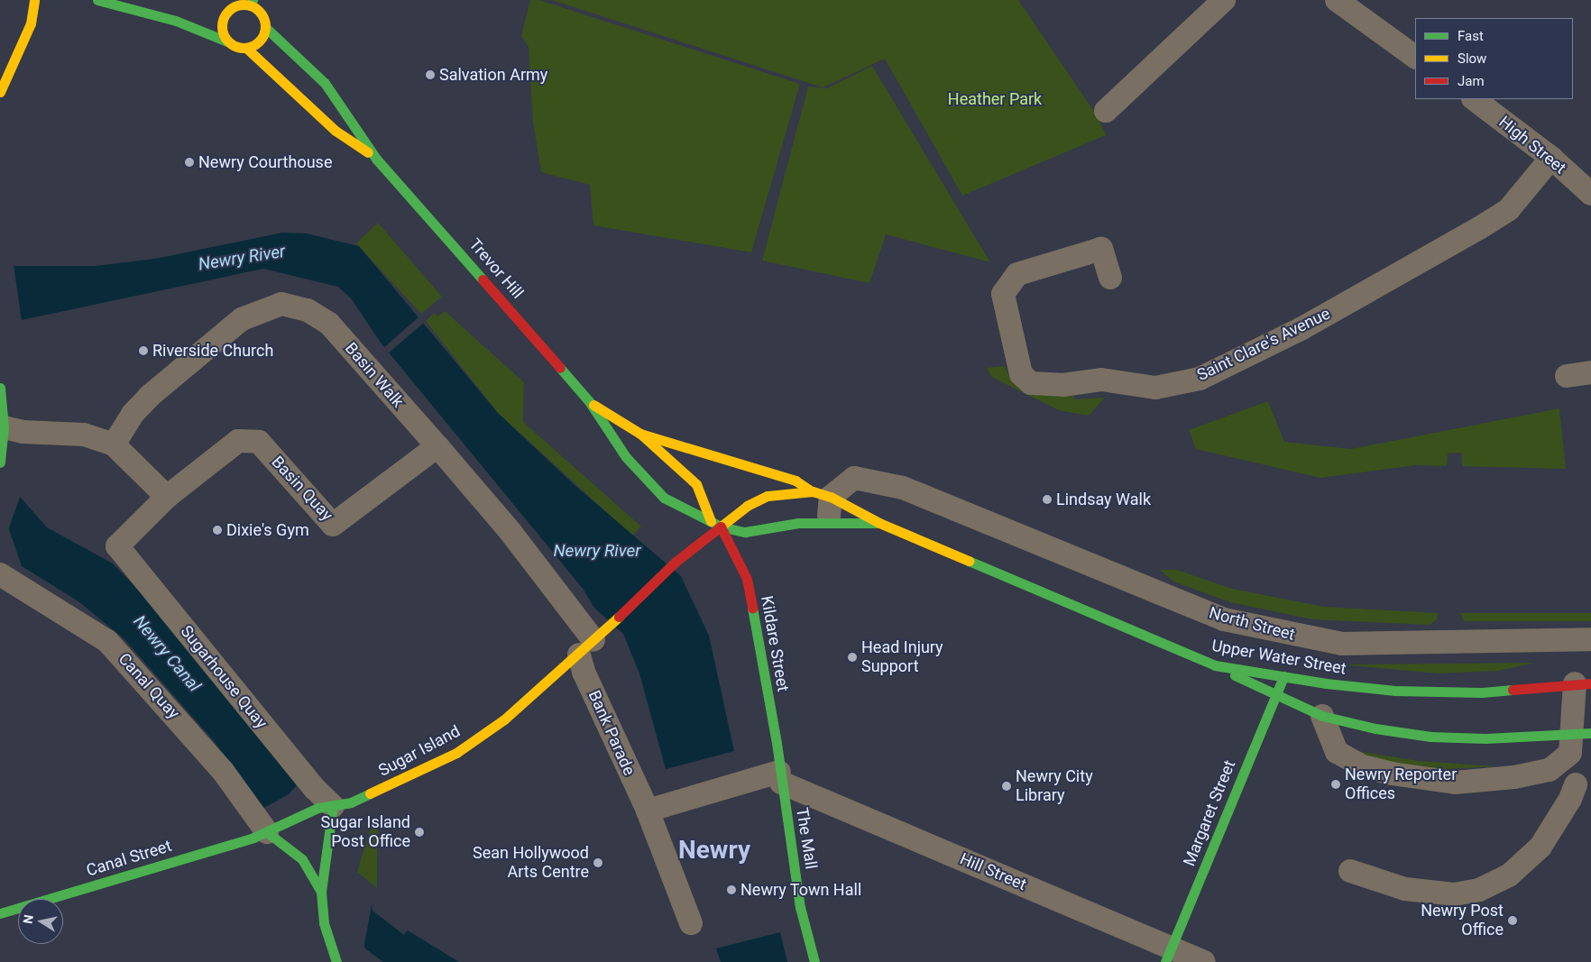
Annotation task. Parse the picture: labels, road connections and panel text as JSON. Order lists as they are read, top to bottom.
{
  "streets": {
    "main road": [
      "Trevor Hill",
      "Kildare Street",
      "Upper Water Street",
      "Sugar Island",
      "Margaret Street",
      "The Mall",
      "Canal Street"
    ],
    "street": [
      "High Street",
      "Saint Clare's Avenue",
      "Basin Walk",
      "Basin Quay",
      "North Street",
      "Sugarhouse Quay",
      "Canal Quay",
      "Bank Parade",
      "Hill Street"
    ]
  },
  "crossings": [
    ["High Street", "Saint Clare's Avenue"],
    ["Trevor Hill", "Kildare Street"],
    ["Trevor Hill", "Upper Water Street"],
    ["Trevor Hill", "Sugar Island"],
    ["Basin Walk", "Basin Quay"],
    ["Basin Walk", "Bank Parade"],
    ["Basin Walk", "Sugar Island"],
    ["Basin Quay", "Sugarhouse Quay"],
    ["North Street", "Upper Water Street"],
    ["Kildare Street", "Upper Water Street"],
    ["Kildare Street", "Sugar Island"],
    ["Kildare Street", "The Mall"],
    ["Kildare Street", "Hill Street"],
    ["Upper Water Street", "Sugar Island"],
    ["Upper Water Street", "Margaret Street"],
    ["Sugarhouse Quay", "Sugar Island"],
    ["Canal Quay", "Sugar Island"],
    ["Canal Quay", "Canal Street"],
    ["Bank Parade", "Sugar Island"],
    ["Sugar Island", "Canal Street"],
    ["Margaret Street", "Hill Street"],
    ["The Mall", "Hill Street"]
  ],
  "districts": ["Newry"],
  "water": ["Newry River", "Newry Canal"],
  "parks": ["Heather Park"],
  "places": [
    "Salvation Army",
    "Newry Courthouse",
    "Riverside Church",
    "Lindsay Walk",
    "Dixie's Gym",
    "Head Injury Support",
    "Newry Reporter Offices",
    "Newry City Library",
    "Sugar Island Post Office",
    "Sean Hollywood Arts Centre",
    "Newry Town Hall",
    "Newry Post Office"
  ],
  "legend": ["Fast", "Slow", "Jam"],
  "north": "left"
}
